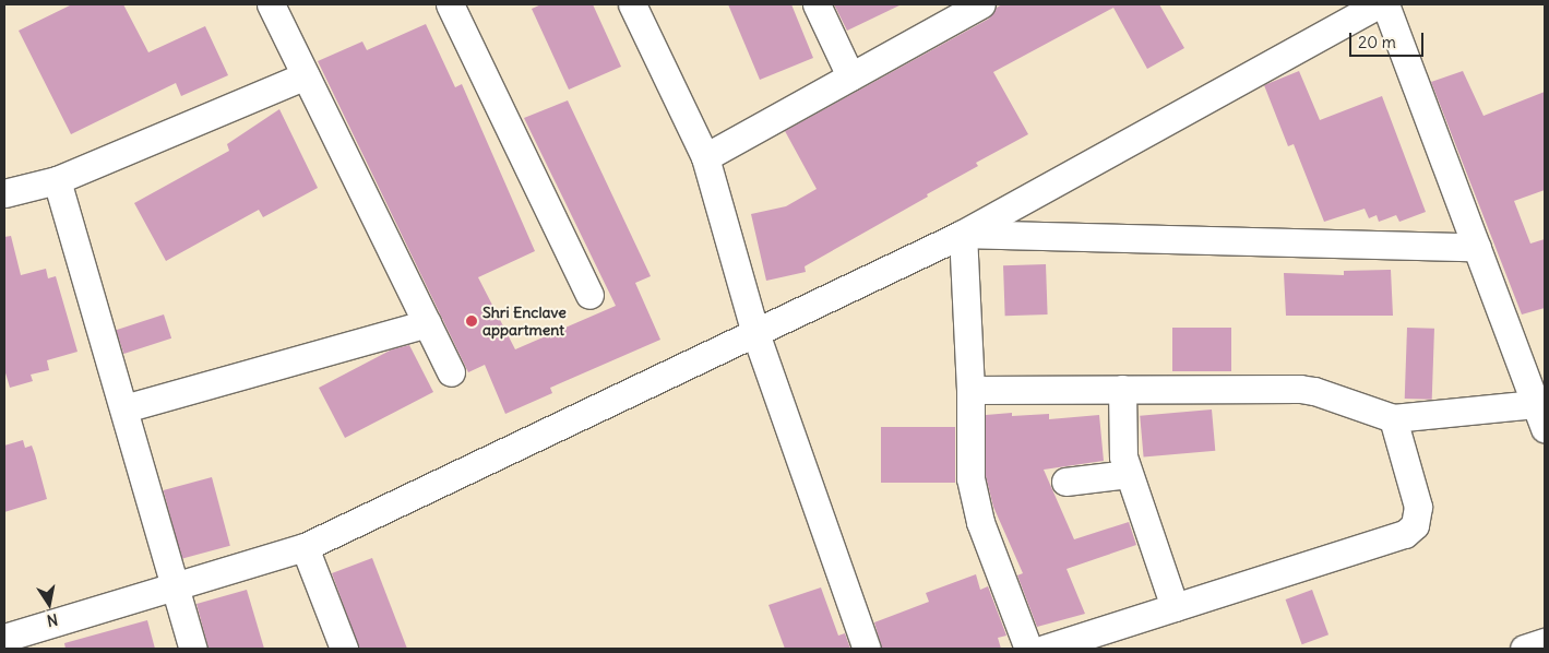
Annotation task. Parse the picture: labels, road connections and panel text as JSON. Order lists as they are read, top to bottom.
{
  "places": ["Shri Enclave appartment"],
  "scale_bar": "20 m",
  "north": "bottom"
}
